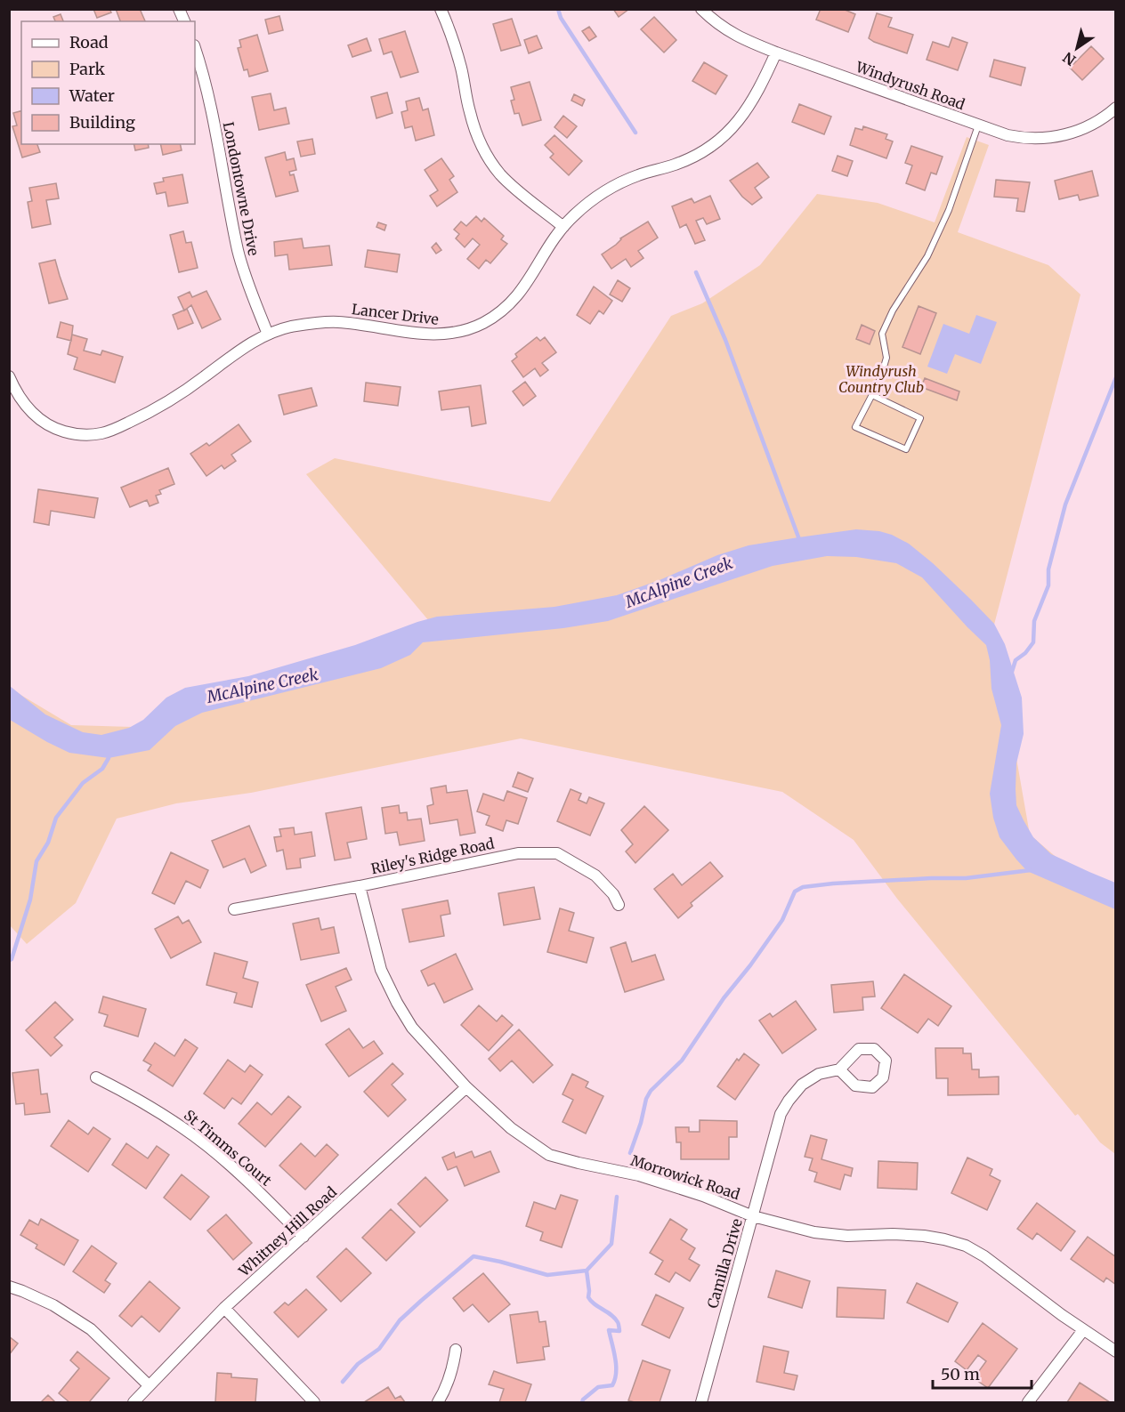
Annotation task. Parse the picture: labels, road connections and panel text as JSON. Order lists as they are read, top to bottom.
{
  "streets": {
    "street": [
      "Windyrush Road",
      "Londontowne Drive",
      "Lancer Drive",
      "Riley's Ridge Road",
      "St Timms Court",
      "Morrowick Road",
      "Whitney Hill Road",
      "Camilla Drive"
    ]
  },
  "crossings": [
    ["Windyrush Road", "Lancer Drive"],
    ["Londontowne Drive", "Lancer Drive"],
    ["Riley's Ridge Road", "Morrowick Road"],
    ["St Timms Court", "Whitney Hill Road"],
    ["Morrowick Road", "Whitney Hill Road"],
    ["Morrowick Road", "Camilla Drive"]
  ],
  "water": ["McAlpine Creek"],
  "parks": ["Windyrush Country Club"],
  "legend": [
    "Road",
    "Park",
    "Water",
    "Building"
  ],
  "scale_bar": "50 m",
  "north": "bottom left"
}
